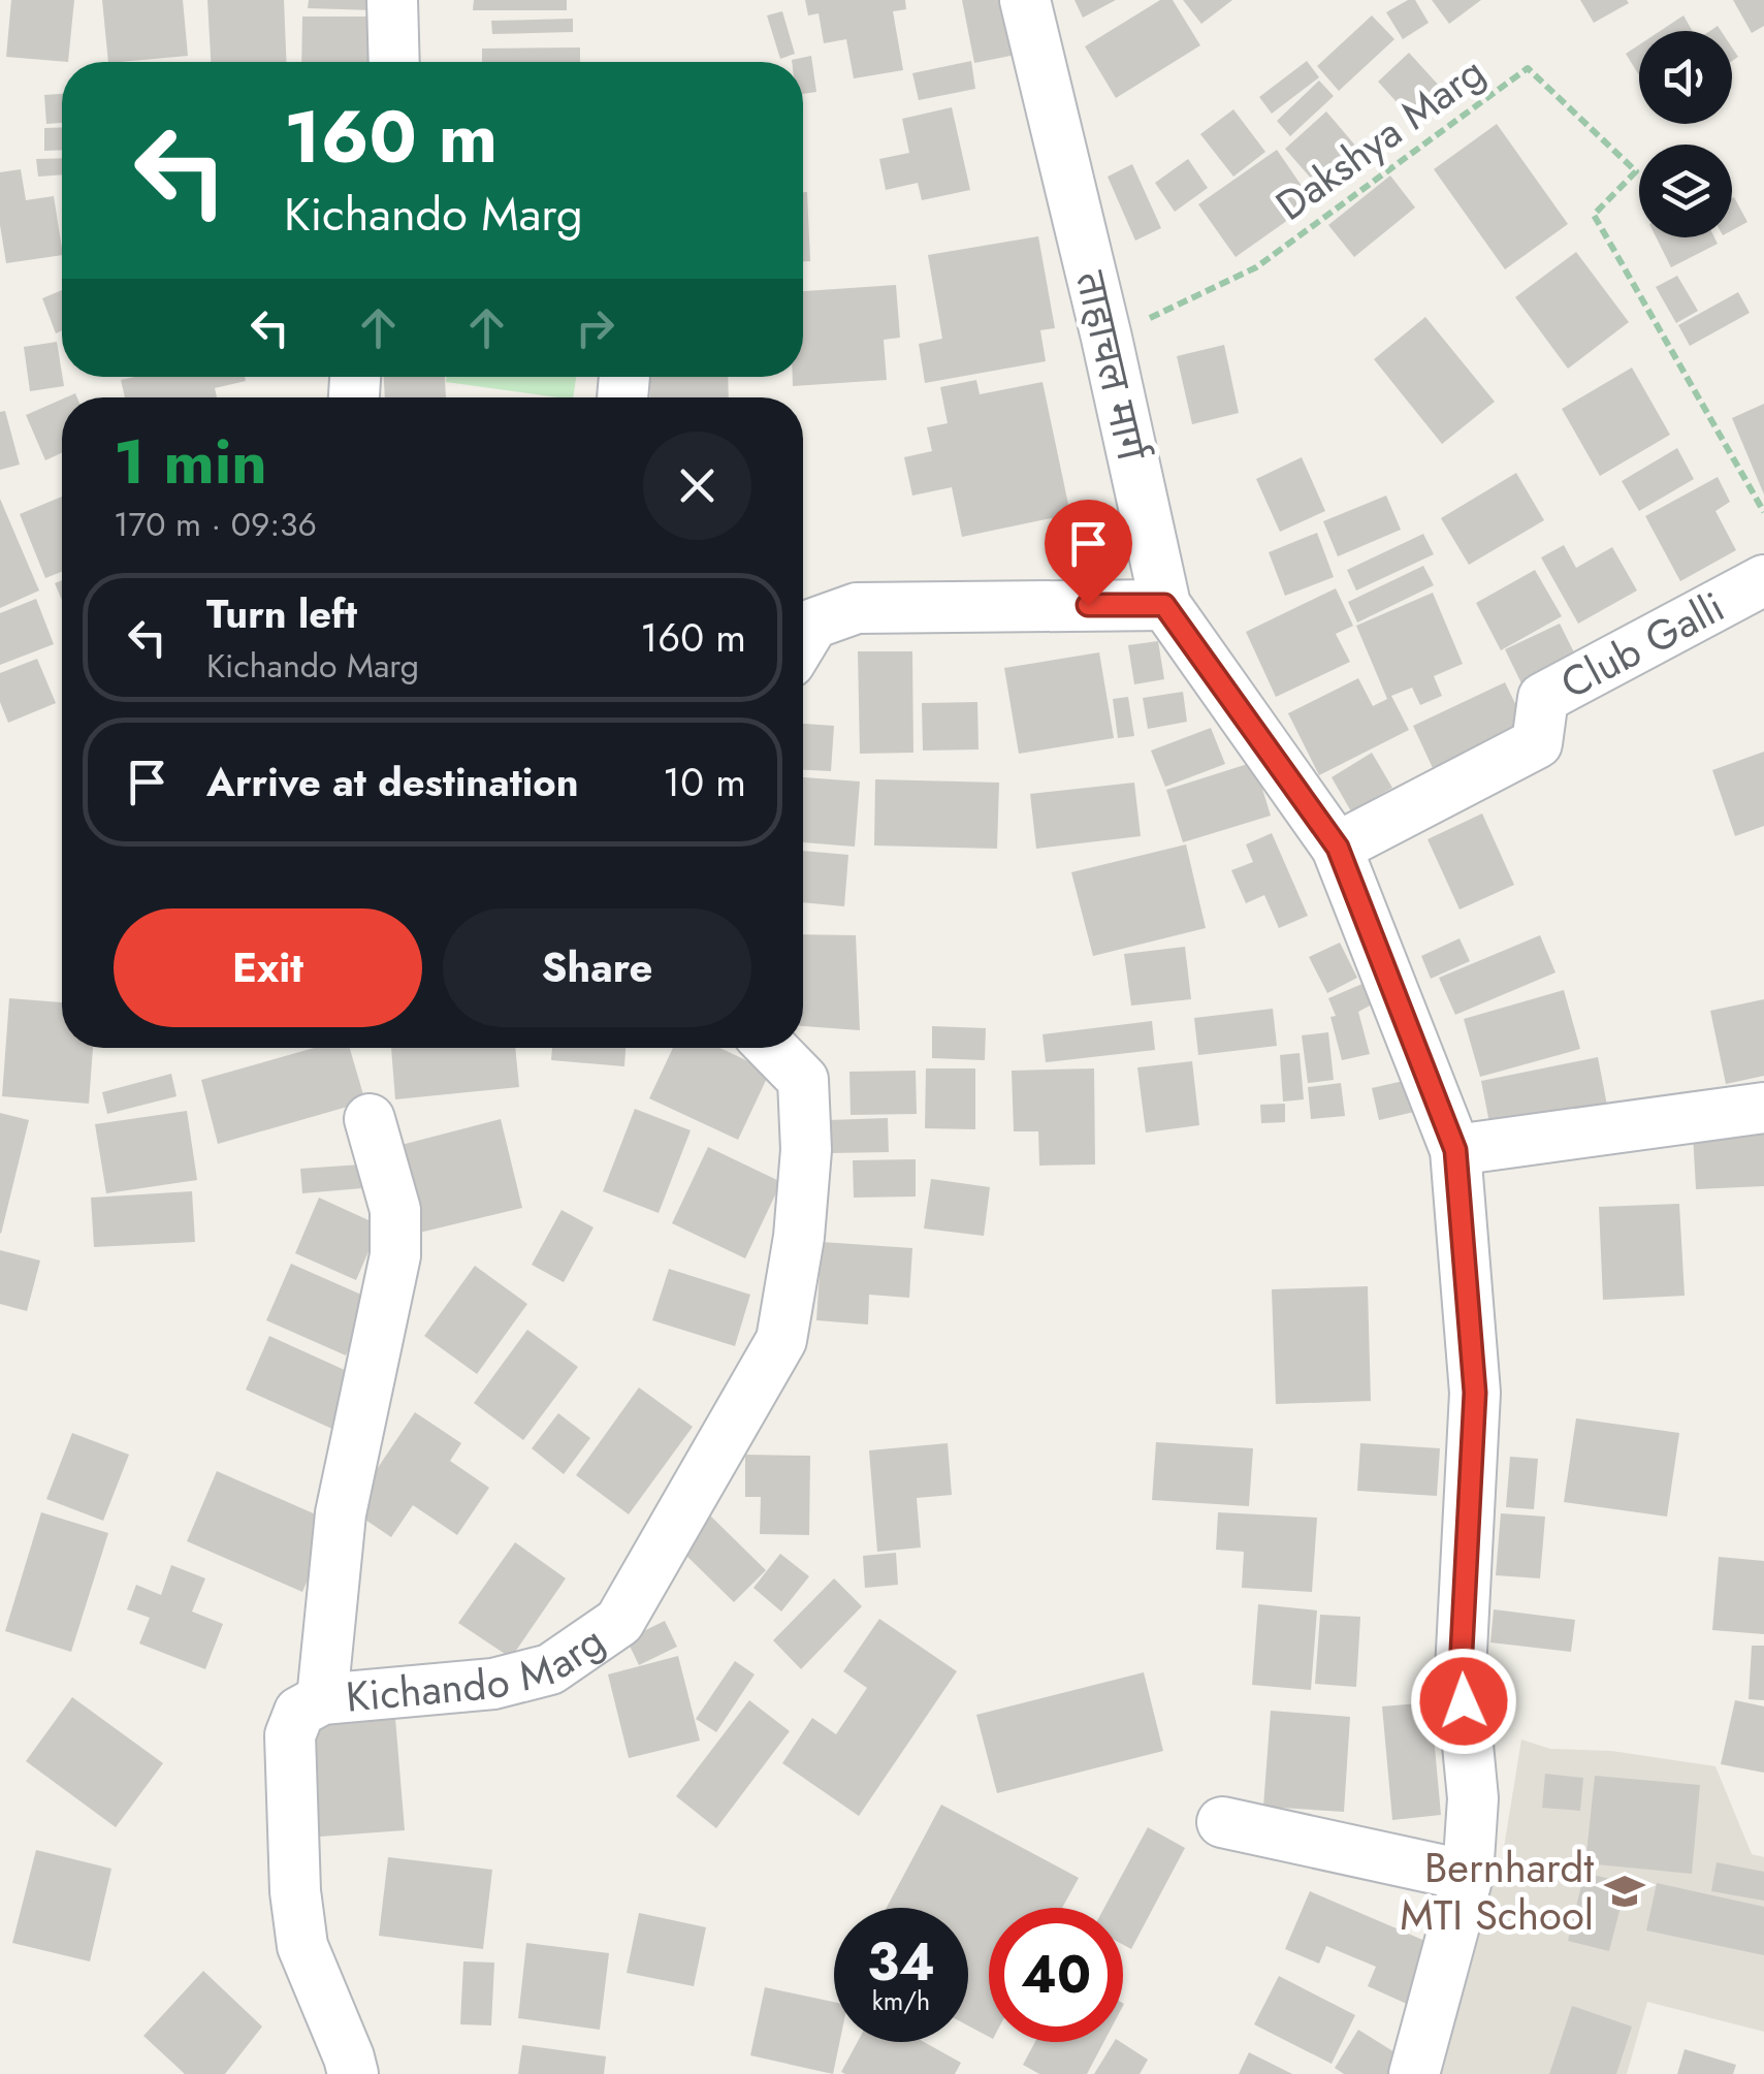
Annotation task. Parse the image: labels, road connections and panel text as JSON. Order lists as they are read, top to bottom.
{
  "streets": {
    "street": ["ताहाचल मार्ग", "Club Galli", "Kichando Marg"],
    "path": ["Dakshya Marg"]
  },
  "crossings": [
    ["Dakshya Marg", "ताहाचल मार्ग"],
    ["ताहाचल मार्ग", "Club Galli"]
  ],
  "places": {
    "school or university": ["Bernhardt MTI School"]
  },
  "page": {
    "turn": ["160 m", "Kichando Marg"],
    "heading": ["1 min", "170 m · 09:36"],
    "list": [
      {
        "name": "Turn left",
        "note": "Kichando Marg",
        "value": "160 m"
      },
      {
        "name": "Arrive at destination",
        "value": "10 m"
      }
    ],
    "buttons": ["Exit", "Share"],
    "speed": "34 km/h",
    "limit": "40"
  }
}
